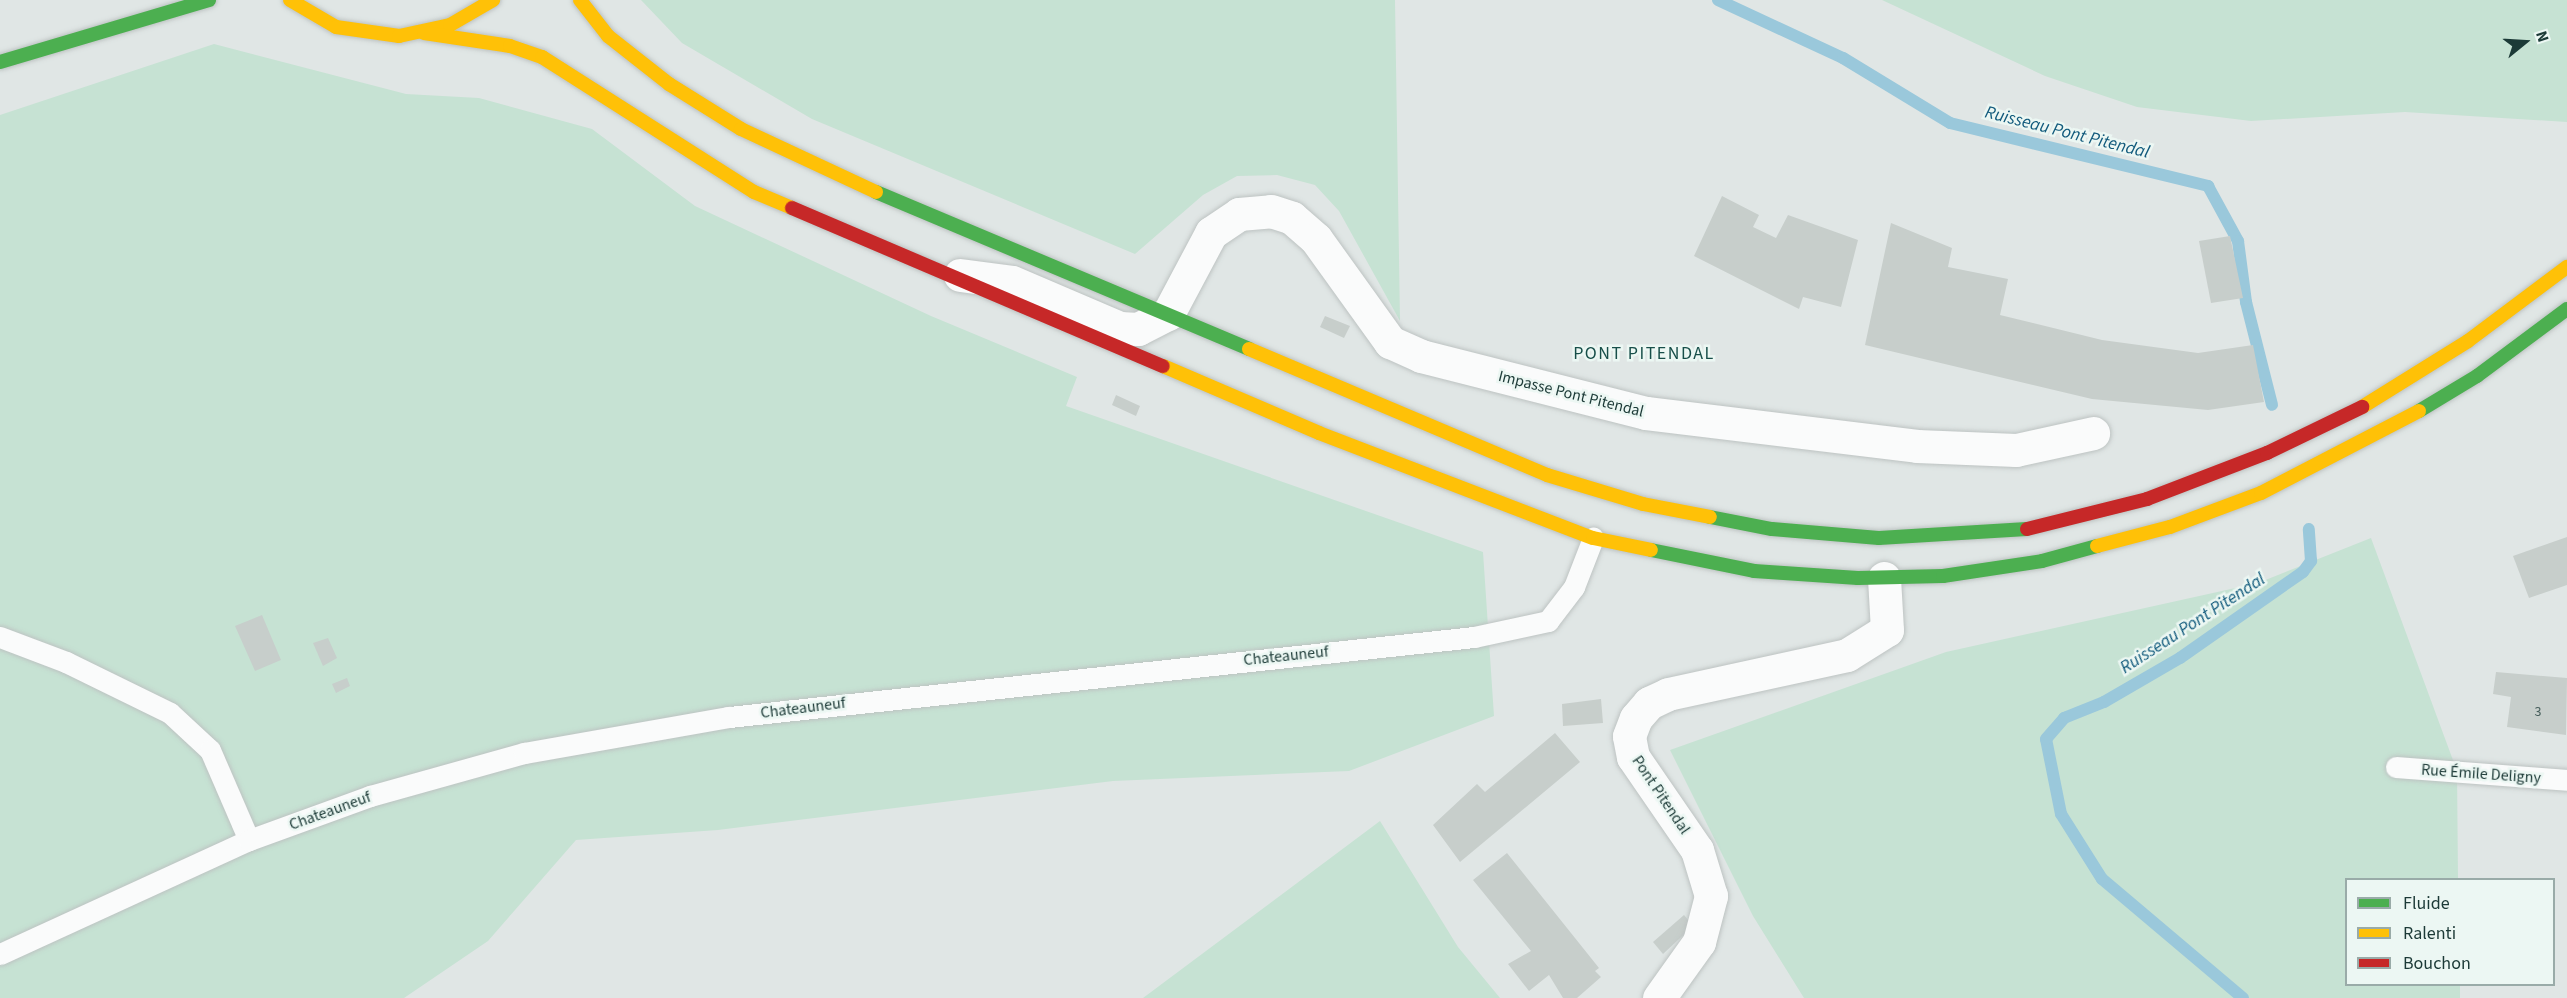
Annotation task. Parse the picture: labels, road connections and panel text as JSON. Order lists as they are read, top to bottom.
{
  "streets": {
    "street": ["Impasse Pont Pitendal", "Pont Pitendal"],
    "lane": ["Chateauneuf", "Rue Émile Deligny"]
  },
  "districts": ["PONT PITENDAL"],
  "water": ["Ruisseau Pont Pitendal"],
  "house_numbers": ["3"],
  "legend": ["Fluide", "Ralenti", "Bouchon"],
  "north": "right"
}
